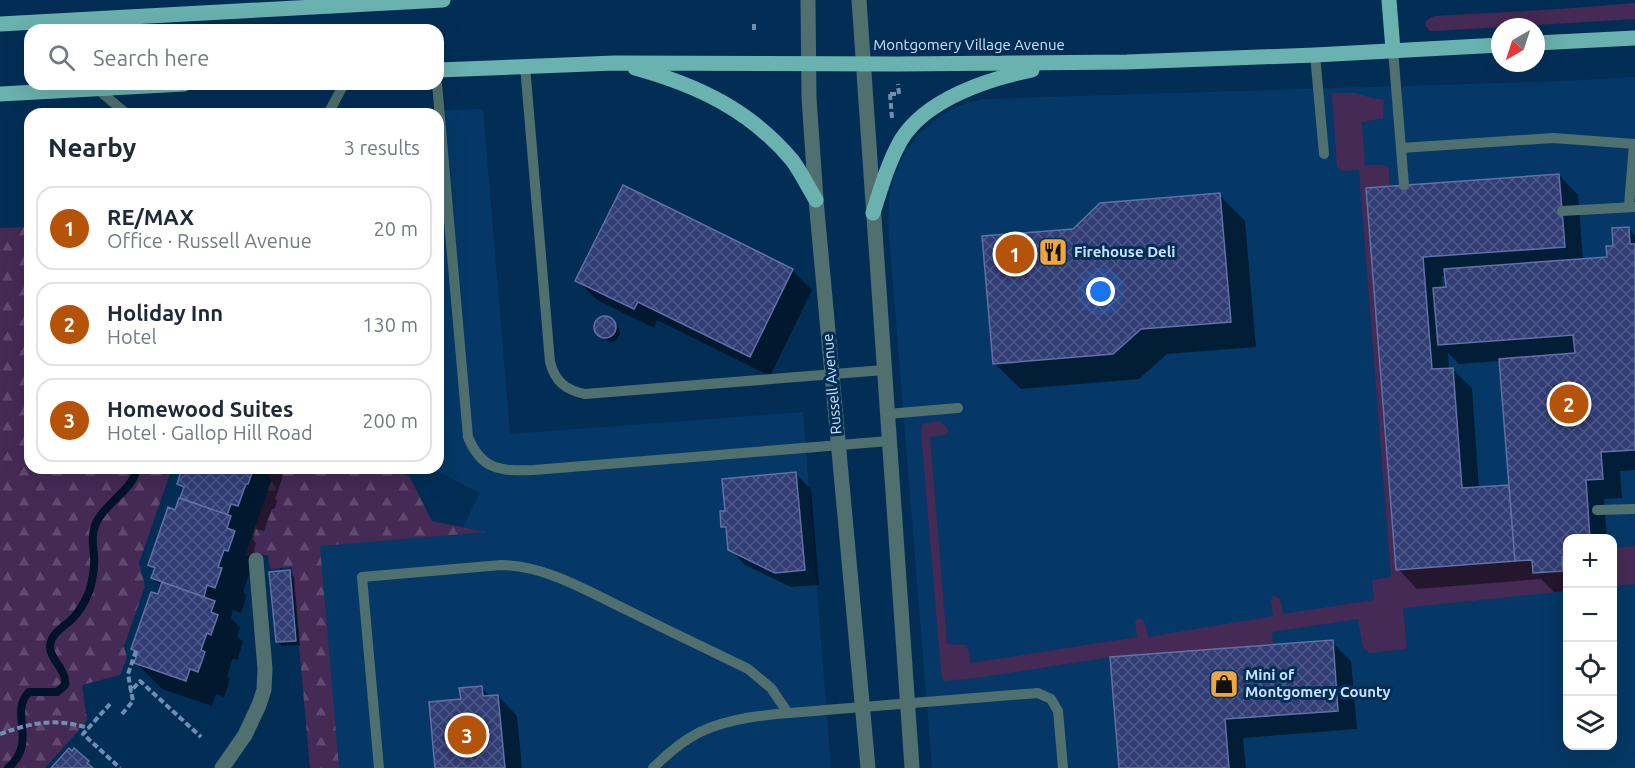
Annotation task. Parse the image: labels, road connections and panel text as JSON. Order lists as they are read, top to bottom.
{
  "streets": {
    "main road": ["Montgomery Village Avenue"],
    "street": ["Russell Avenue"]
  },
  "crossings": [
    ["Montgomery Village Avenue", "Russell Avenue"]
  ],
  "places": {
    "restaurant": ["Firehouse Deli"],
    "shop": ["Mini of Montgomery County"]
  },
  "north": "bottom left",
  "page": {
    "search": "Search here",
    "heading": ["Nearby", "3 results"],
    "list": [
      {
        "mark": "1",
        "name": "RE/MAX",
        "note": "Office · Russell Avenue",
        "value": "20 m"
      },
      {
        "mark": "2",
        "name": "Holiday Inn",
        "note": "Hotel",
        "value": "130 m"
      },
      {
        "mark": "3",
        "name": "Homewood Suites",
        "note": "Hotel · Gallop Hill Road",
        "value": "200 m"
      }
    ],
    "pins": ["1", "2", "3"],
    "map_buttons": ["+", "−"]
  }
}
